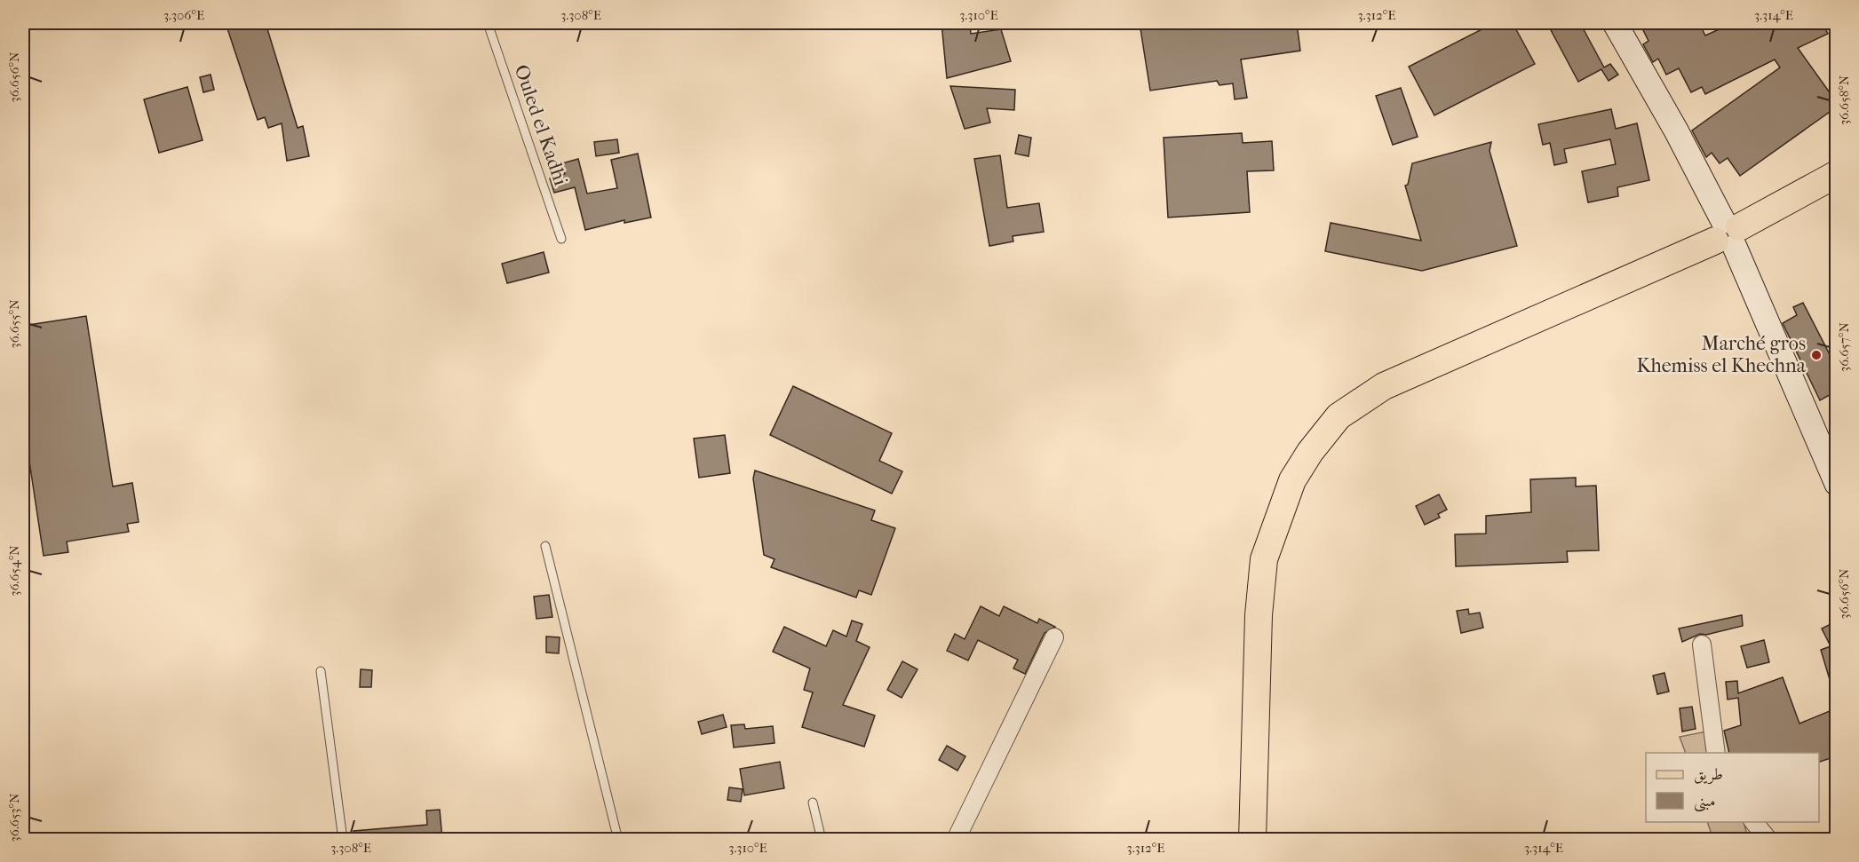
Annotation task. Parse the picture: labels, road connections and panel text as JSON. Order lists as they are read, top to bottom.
{
  "streets": {
    "lane": ["Ouled el Kadhi"]
  },
  "places": ["Marché gros Khemiss el Khechna"],
  "legend": ["طريق", "مبنى"],
  "coordinates": [
    "3.306°E",
    "3.308°E",
    "3.310°E",
    "3.312°E",
    "3.314°E",
    "36.656°N",
    "36.658°N",
    "36.655°N",
    "36.657°N",
    "36.654°N",
    "36.653°N"
  ]
}
